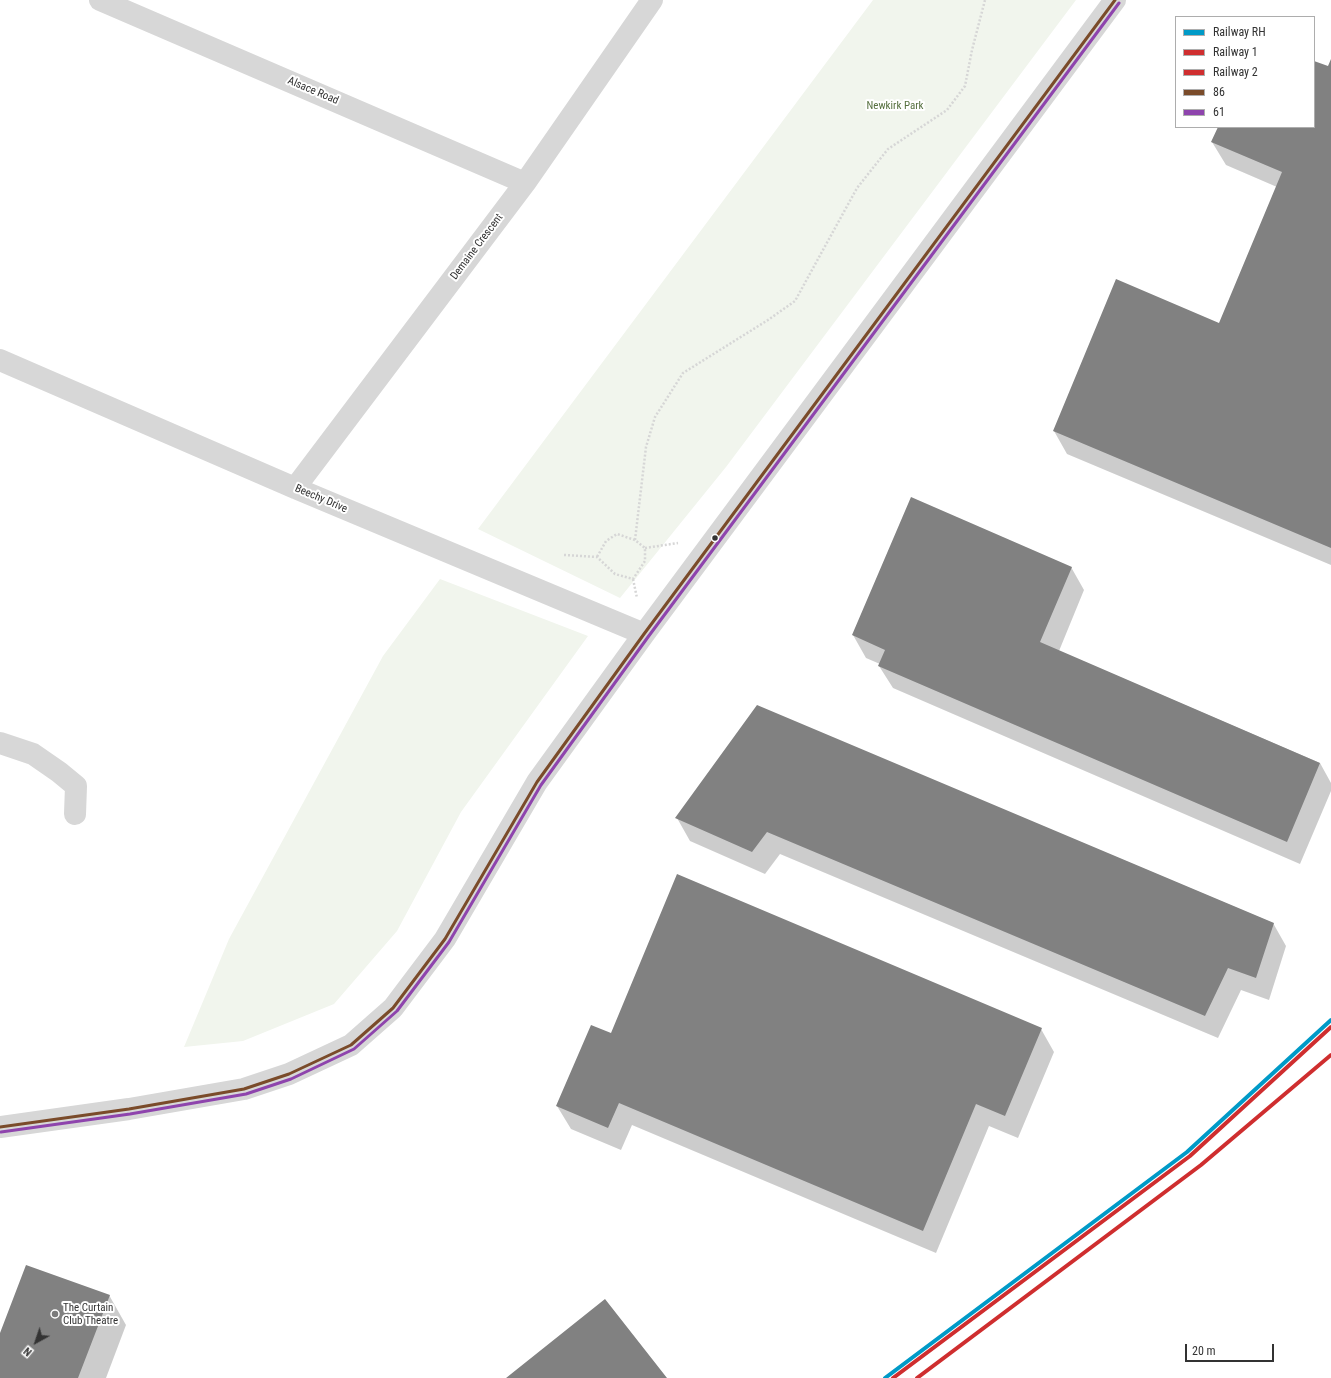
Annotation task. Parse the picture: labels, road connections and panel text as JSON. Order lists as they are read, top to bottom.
{
  "streets": {
    "street": ["Alsace Road", "Demaine Crescent", "Beechy Drive"]
  },
  "crossings": [
    ["Alsace Road", "Demaine Crescent"],
    ["Demaine Crescent", "Beechy Drive"]
  ],
  "parks": ["Newkirk Park"],
  "places": ["The Curtain Club Theatre"],
  "lines": [
    "transit line 86",
    "transit line 61",
    "rail line RH",
    "rail line 1",
    "rail line 2"
  ],
  "legend": [
    "Railway RH",
    "Railway 1",
    "Railway 2",
    "86",
    "61"
  ],
  "scale_bar": "20 m",
  "north": "bottom left"
}
